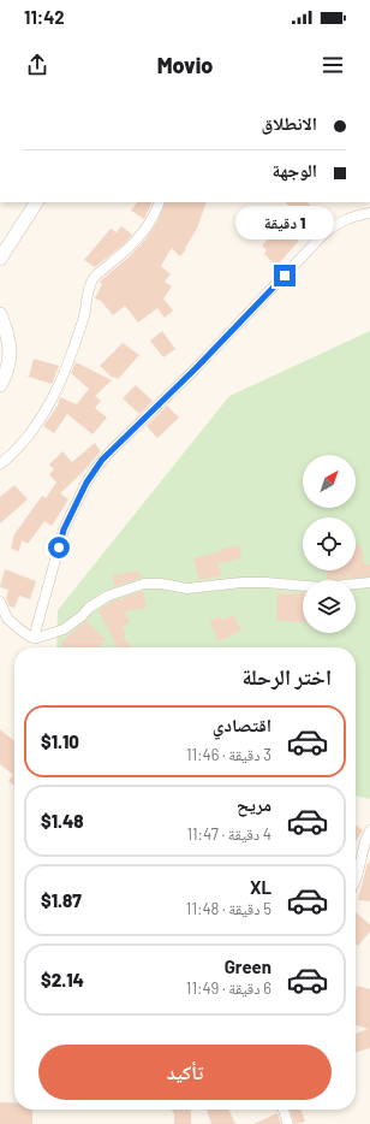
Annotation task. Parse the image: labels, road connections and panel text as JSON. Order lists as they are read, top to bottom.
{
  "north": "top right",
  "page": {
    "status": "11:42",
    "header": "Movio",
    "banner": ["الانطلاق", "الوجهة"],
    "bubble": "1 دقيقة",
    "heading": "اختر الرحلة",
    "list": [
      {
        "name": "اقتصادي",
        "note": "3 دقيقة · 11:46",
        "value": "$1.10"
      },
      {
        "name": "مريح",
        "note": "4 دقيقة · 11:47",
        "value": "$1.48"
      },
      {
        "name": "XL",
        "note": "5 دقيقة · 11:48",
        "value": "$1.87"
      },
      {
        "name": "Green",
        "note": "6 دقيقة · 11:49",
        "value": "$2.14"
      }
    ],
    "buttons": "تأكيد"
  }
}
